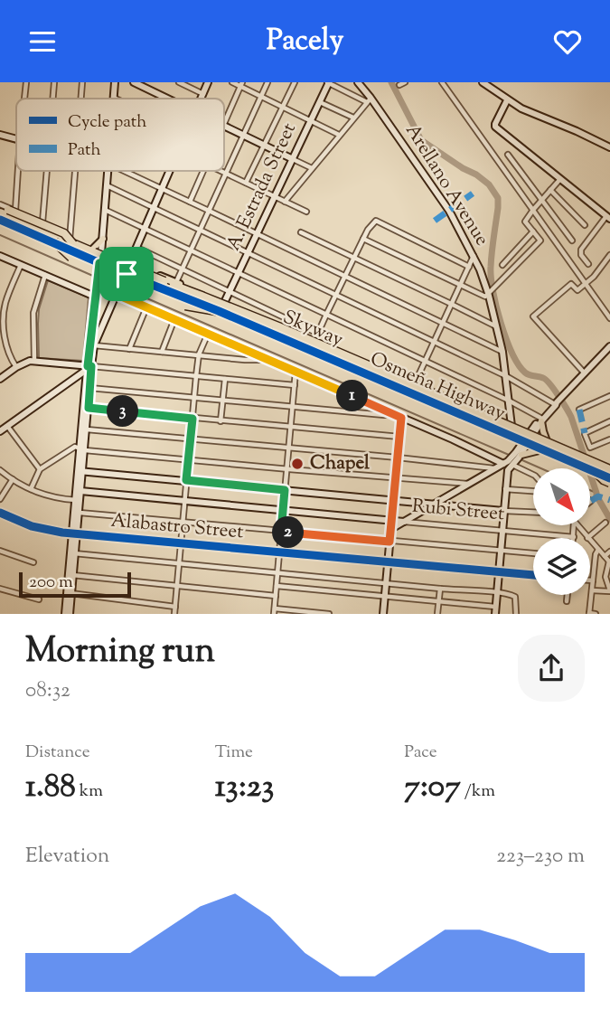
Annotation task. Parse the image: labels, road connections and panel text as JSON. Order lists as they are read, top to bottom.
{
  "streets": {
    "highway": ["Skyway"],
    "main road": ["Osmeña Highway"],
    "street": [
      "Arellano Avenue",
      "A. Estrada Street",
      "Rubi Street",
      "Alabastro Street"
    ]
  },
  "crossings": [
    ["Arellano Avenue", "Osmeña Highway"],
    ["A. Estrada Street", "Osmeña Highway"],
    ["Skyway", "Osmeña Highway"]
  ],
  "places": ["Chapel"],
  "legend": ["Cycle path", "Path"],
  "scale_bar": "200 m",
  "north": "bottom right",
  "page": {
    "header": "Pacely",
    "pins": ["1", "3", "2"],
    "scale": "200 m",
    "heading": ["Morning run", "08:32"],
    "stats": [
      ["Distance", "1.88 km"],
      ["Time", "13:23"],
      ["Pace", "7:07 /km"]
    ],
    "chart": ["Elevation", "223–230 m"]
  }
}
